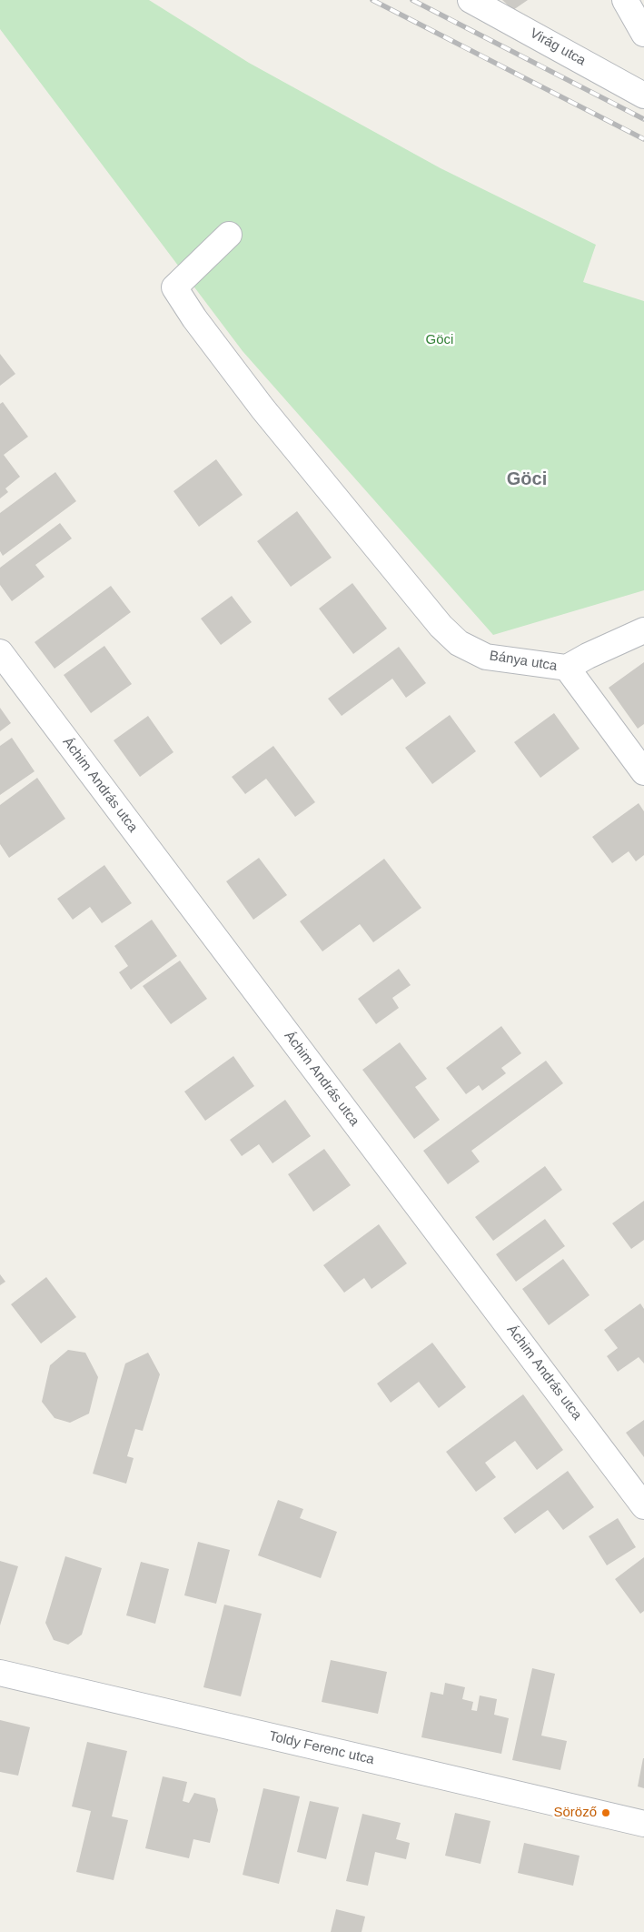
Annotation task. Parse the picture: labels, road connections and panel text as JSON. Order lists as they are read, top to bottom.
{
  "streets": {
    "street": [
      "Virág utca",
      "Bánya utca",
      "Áchim András utca",
      "Toldy Ferenc utca"
    ]
  },
  "districts": ["Göci"],
  "parks": ["Göci"],
  "places": ["Söröző"]
}
